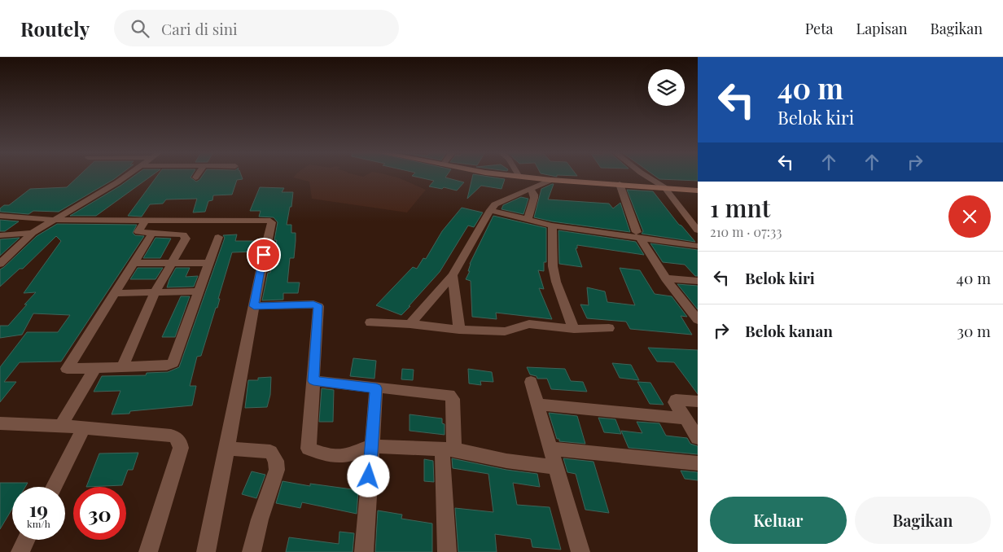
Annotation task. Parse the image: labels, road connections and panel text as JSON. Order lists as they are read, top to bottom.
{
  "page": {
    "header": "Routely",
    "search": "Cari di sini",
    "nav": ["Peta", "Lapisan", "Bagikan"],
    "turn": ["40 m", "Belok kiri"],
    "heading": ["1 mnt", "210 m · 07:33"],
    "list": [
      {
        "name": "Belok kiri",
        "value": "40 m"
      },
      {
        "name": "Belok kanan",
        "value": "30 m"
      }
    ],
    "speed": "19 km/h",
    "limit": "30",
    "buttons": ["Keluar", "Bagikan"]
  }
}
